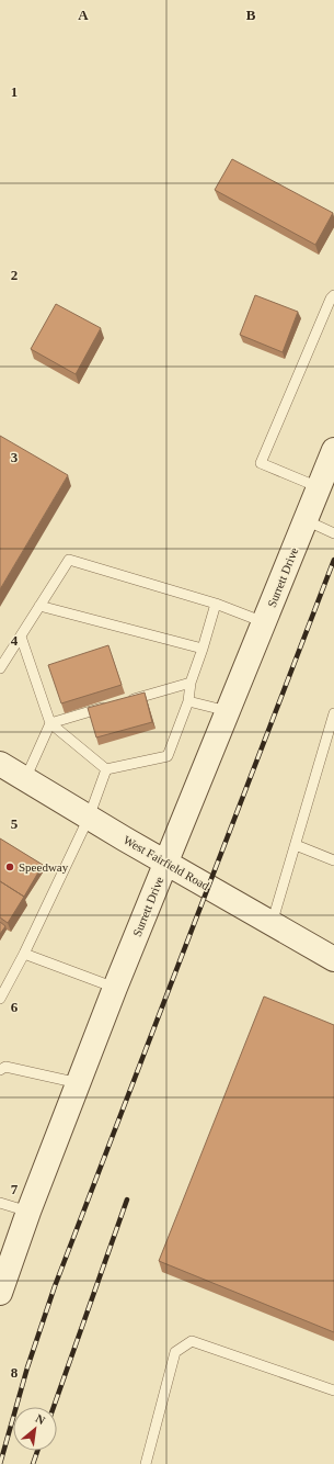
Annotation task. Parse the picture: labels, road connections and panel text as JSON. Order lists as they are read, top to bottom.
{
  "streets": {
    "street": ["Surrett Drive", "West Fairfield Road"]
  },
  "crossings": [
    ["Surrett Drive", "West Fairfield Road"]
  ],
  "places": ["Speedway"],
  "north": "top right",
  "grid": {
    "columns": ["A", "B"],
    "rows": [
      "1",
      "2",
      "3",
      "4",
      "5",
      "6",
      "7",
      "8"
    ]
  }
}
